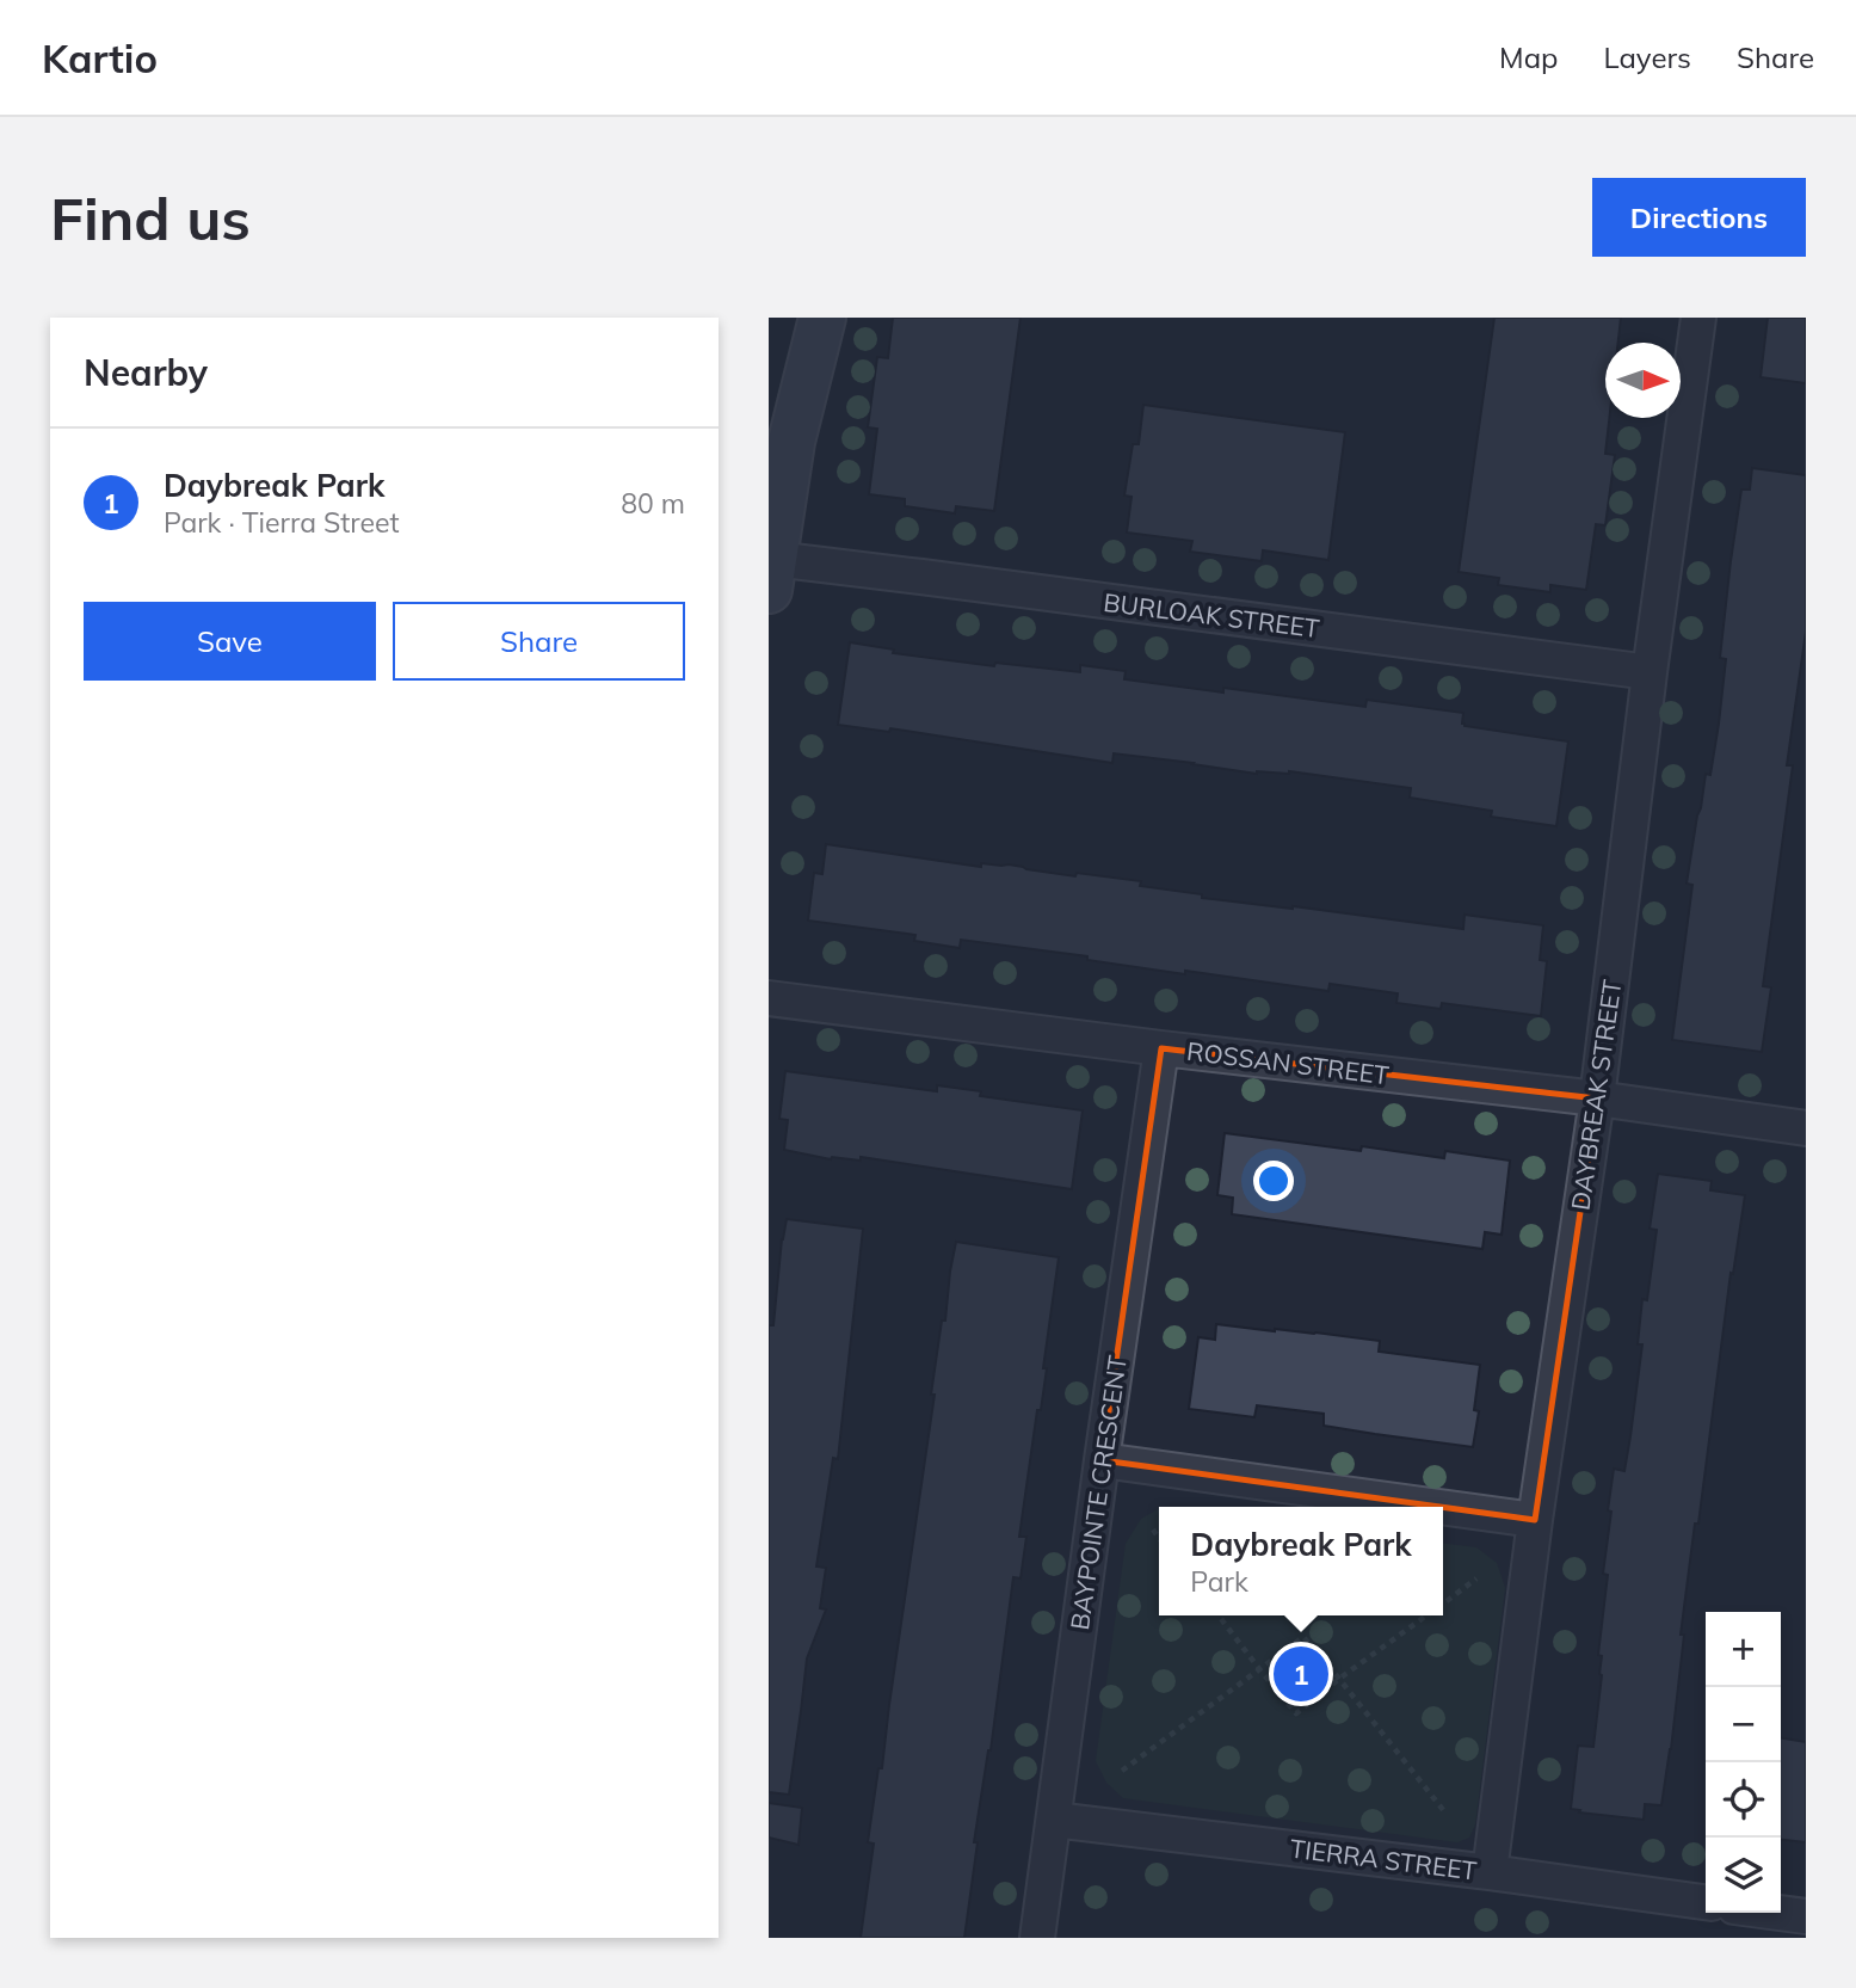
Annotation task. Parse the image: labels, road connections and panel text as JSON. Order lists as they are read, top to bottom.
{
  "streets": {
    "street": [
      "BURLOAK STREET",
      "ROSSAN STREET",
      "DAYBREAK STREET",
      "BAYPOINTE CRESCENT",
      "TIERRA STREET"
    ]
  },
  "crossings": [
    ["BURLOAK STREET", "DAYBREAK STREET"],
    ["ROSSAN STREET", "DAYBREAK STREET"],
    ["ROSSAN STREET", "BAYPOINTE CRESCENT"],
    ["DAYBREAK STREET", "TIERRA STREET"],
    ["BAYPOINTE CRESCENT", "TIERRA STREET"]
  ],
  "north": "right",
  "page": {
    "header": "Kartio",
    "nav": ["Map", "Layers", "Share"],
    "buttons": [
      "Directions",
      ["Save", "Share"]
    ],
    "title": "Find us",
    "heading": "Nearby",
    "list": [
      {
        "mark": "1",
        "name": "Daybreak Park",
        "note": "Park · Tierra Street",
        "value": "80 m"
      }
    ],
    "popup": ["Daybreak Park", "Park"],
    "map_buttons": ["+", "−"],
    "pins": "1"
  }
}
